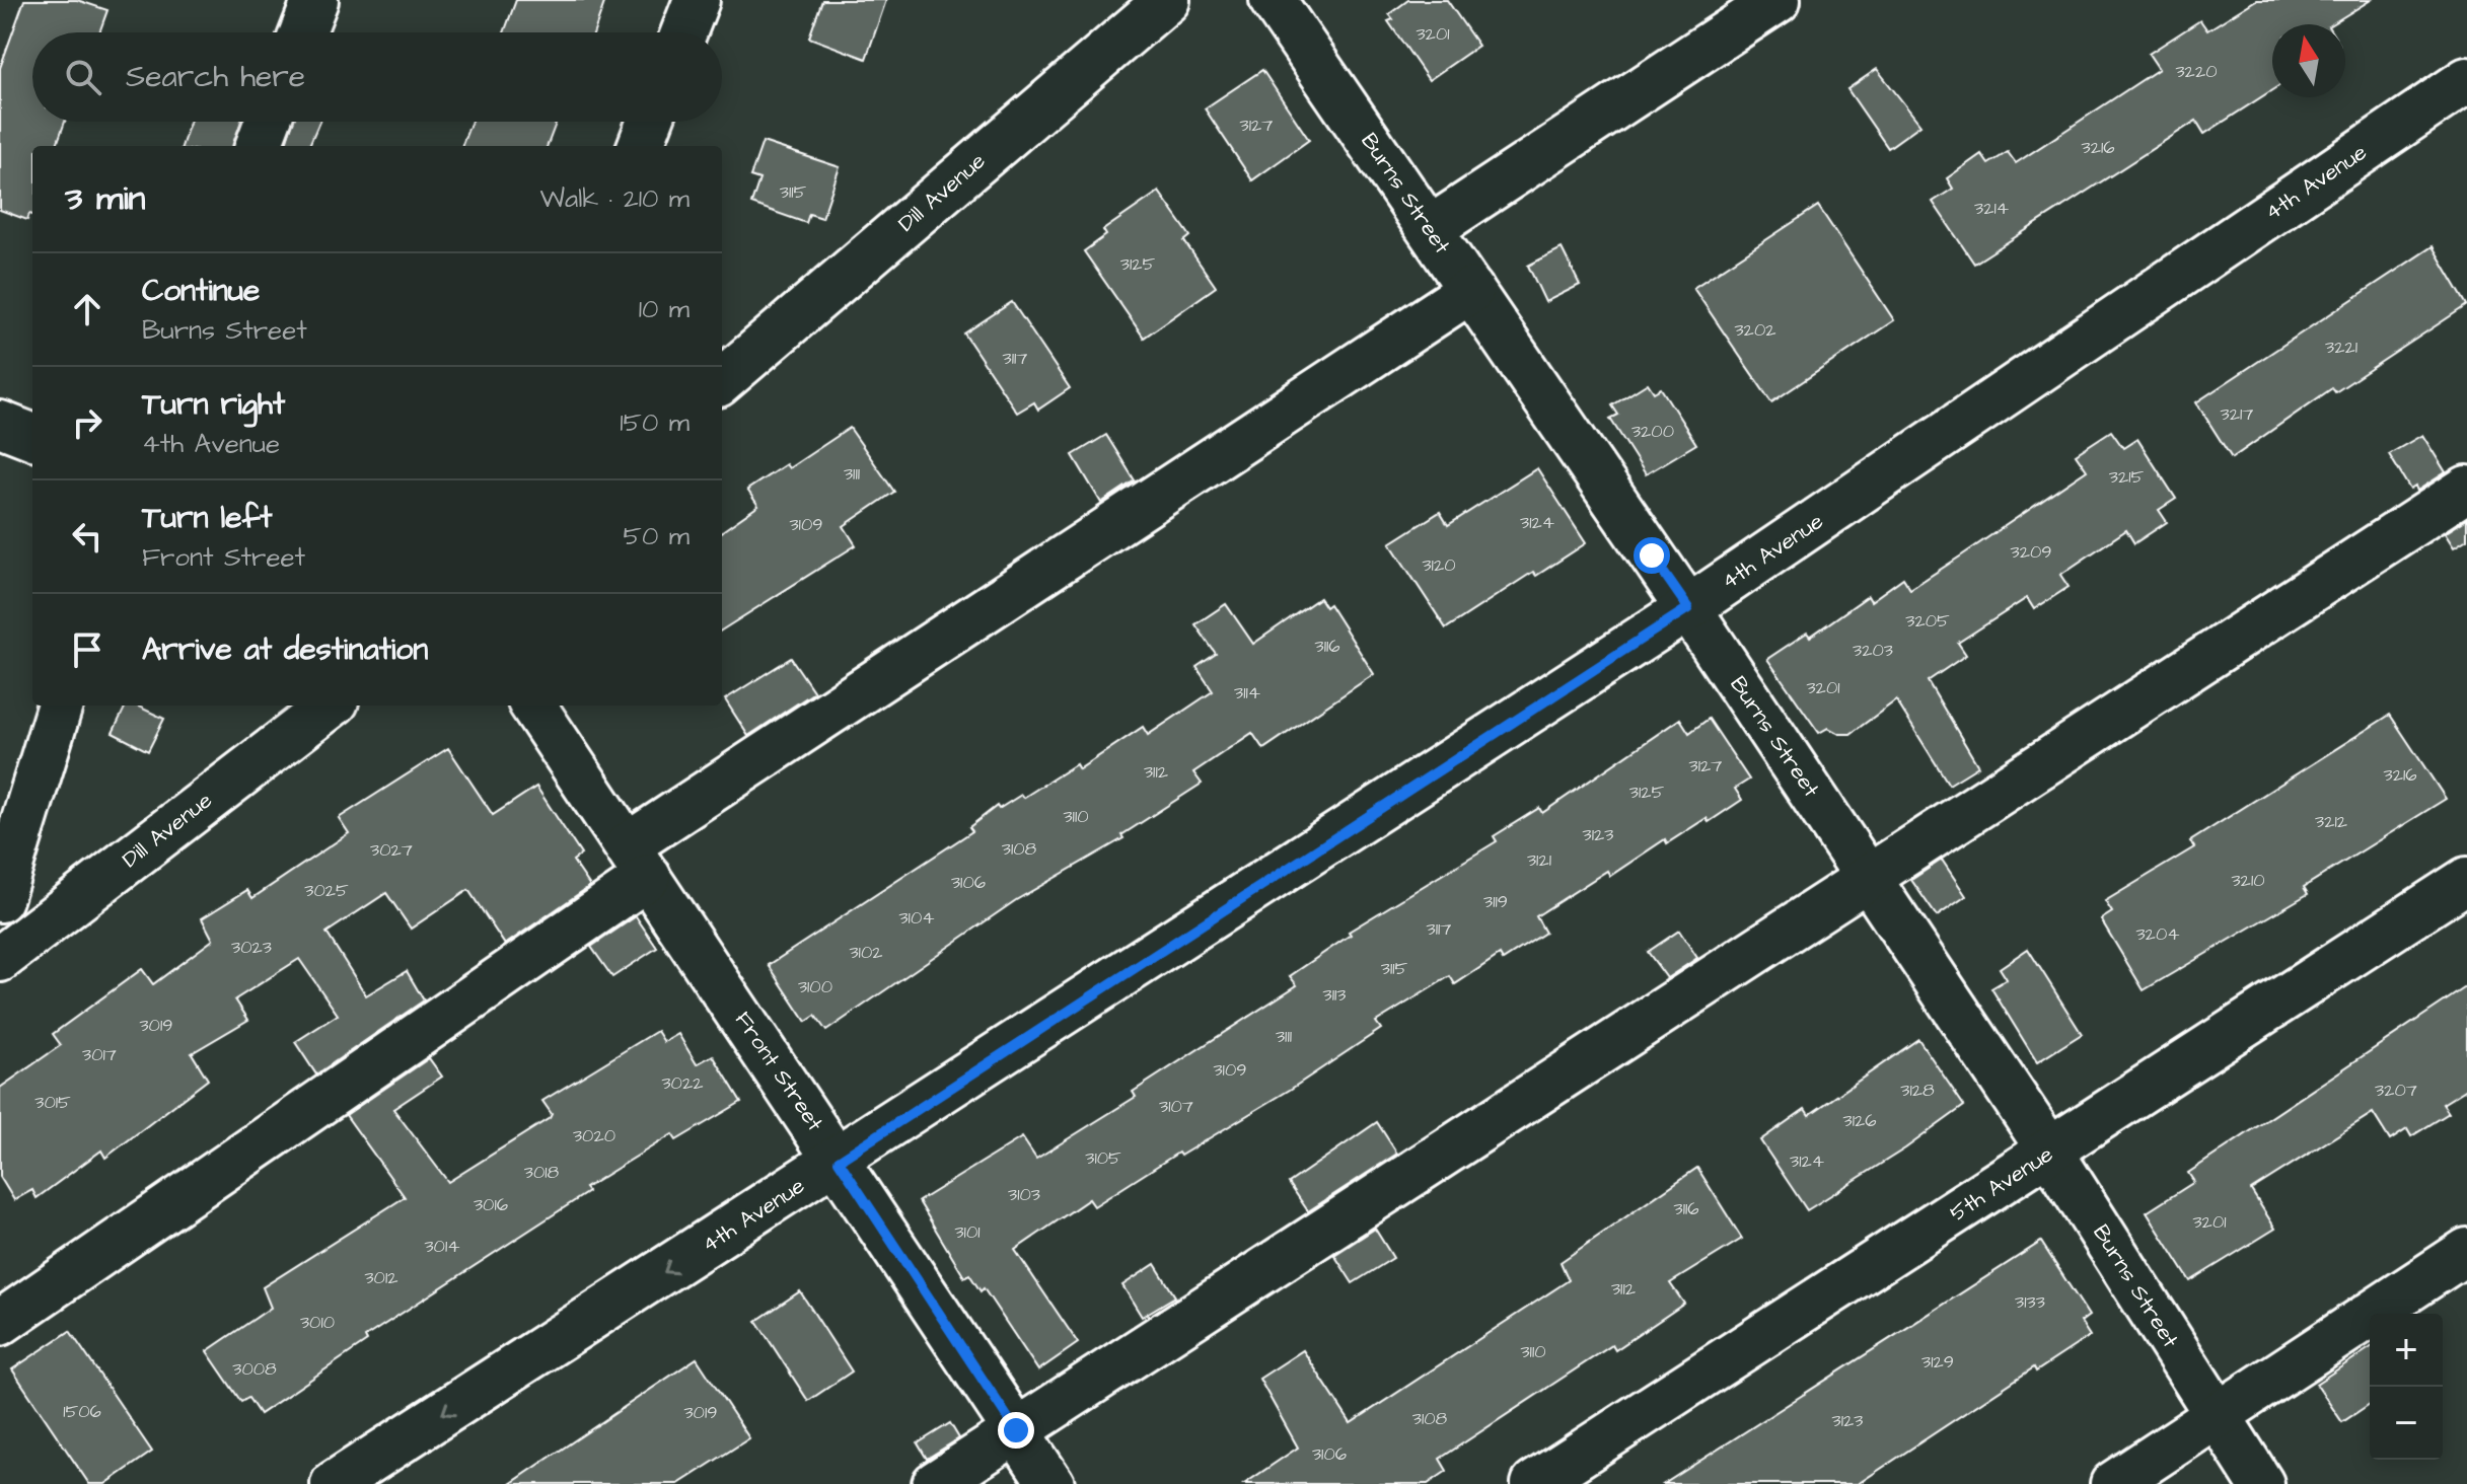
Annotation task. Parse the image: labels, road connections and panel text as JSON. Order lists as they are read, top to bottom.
{
  "streets": {
    "street": [
      "4th Avenue",
      "Dill Avenue",
      "Burns Street",
      "Front Street",
      "5th Avenue"
    ]
  },
  "crossings": [
    ["4th Avenue", "Burns Street"],
    ["4th Avenue", "Front Street"],
    ["Burns Street", "5th Avenue"]
  ],
  "house_numbers": [
    "3201",
    "3220",
    "3127",
    "3216",
    "3115",
    "3214",
    "3125",
    "3202",
    "3221",
    "3117",
    "3217",
    "3200",
    "3111",
    "3215",
    "3124",
    "3109",
    "3209",
    "3120",
    "3205",
    "3116",
    "3203",
    "3201",
    "3114",
    "3127",
    "3112",
    "3216",
    "3125",
    "3110",
    "3212",
    "3123",
    "3108",
    "3027",
    "3121",
    "3210",
    "3106",
    "3025",
    "3119",
    "3104",
    "3117",
    "3204",
    "3023",
    "3102",
    "3115",
    "3100",
    "3113",
    "3019",
    "3111",
    "3017",
    "3109",
    "3022",
    "3128",
    "3207",
    "3015",
    "3107",
    "3126",
    "3020",
    "3105",
    "3124",
    "3018",
    "3103",
    "3016",
    "3116",
    "3201",
    "3101",
    "3014",
    "3012",
    "3112",
    "3133",
    "3010",
    "3110",
    "3129",
    "3008",
    "1506",
    "3019",
    "3108",
    "3123",
    "3106"
  ],
  "north": "top",
  "page": {
    "search": "Search here",
    "heading": ["3 min", "Walk · 210 m"],
    "list": [
      ["Continue", "Burns Street", "10 m"],
      ["Turn right", "4th Avenue", "150 m"],
      ["Turn left", "Front Street", "50 m"],
      "Arrive at destination"
    ],
    "map_buttons": ["+", "−"]
  }
}
